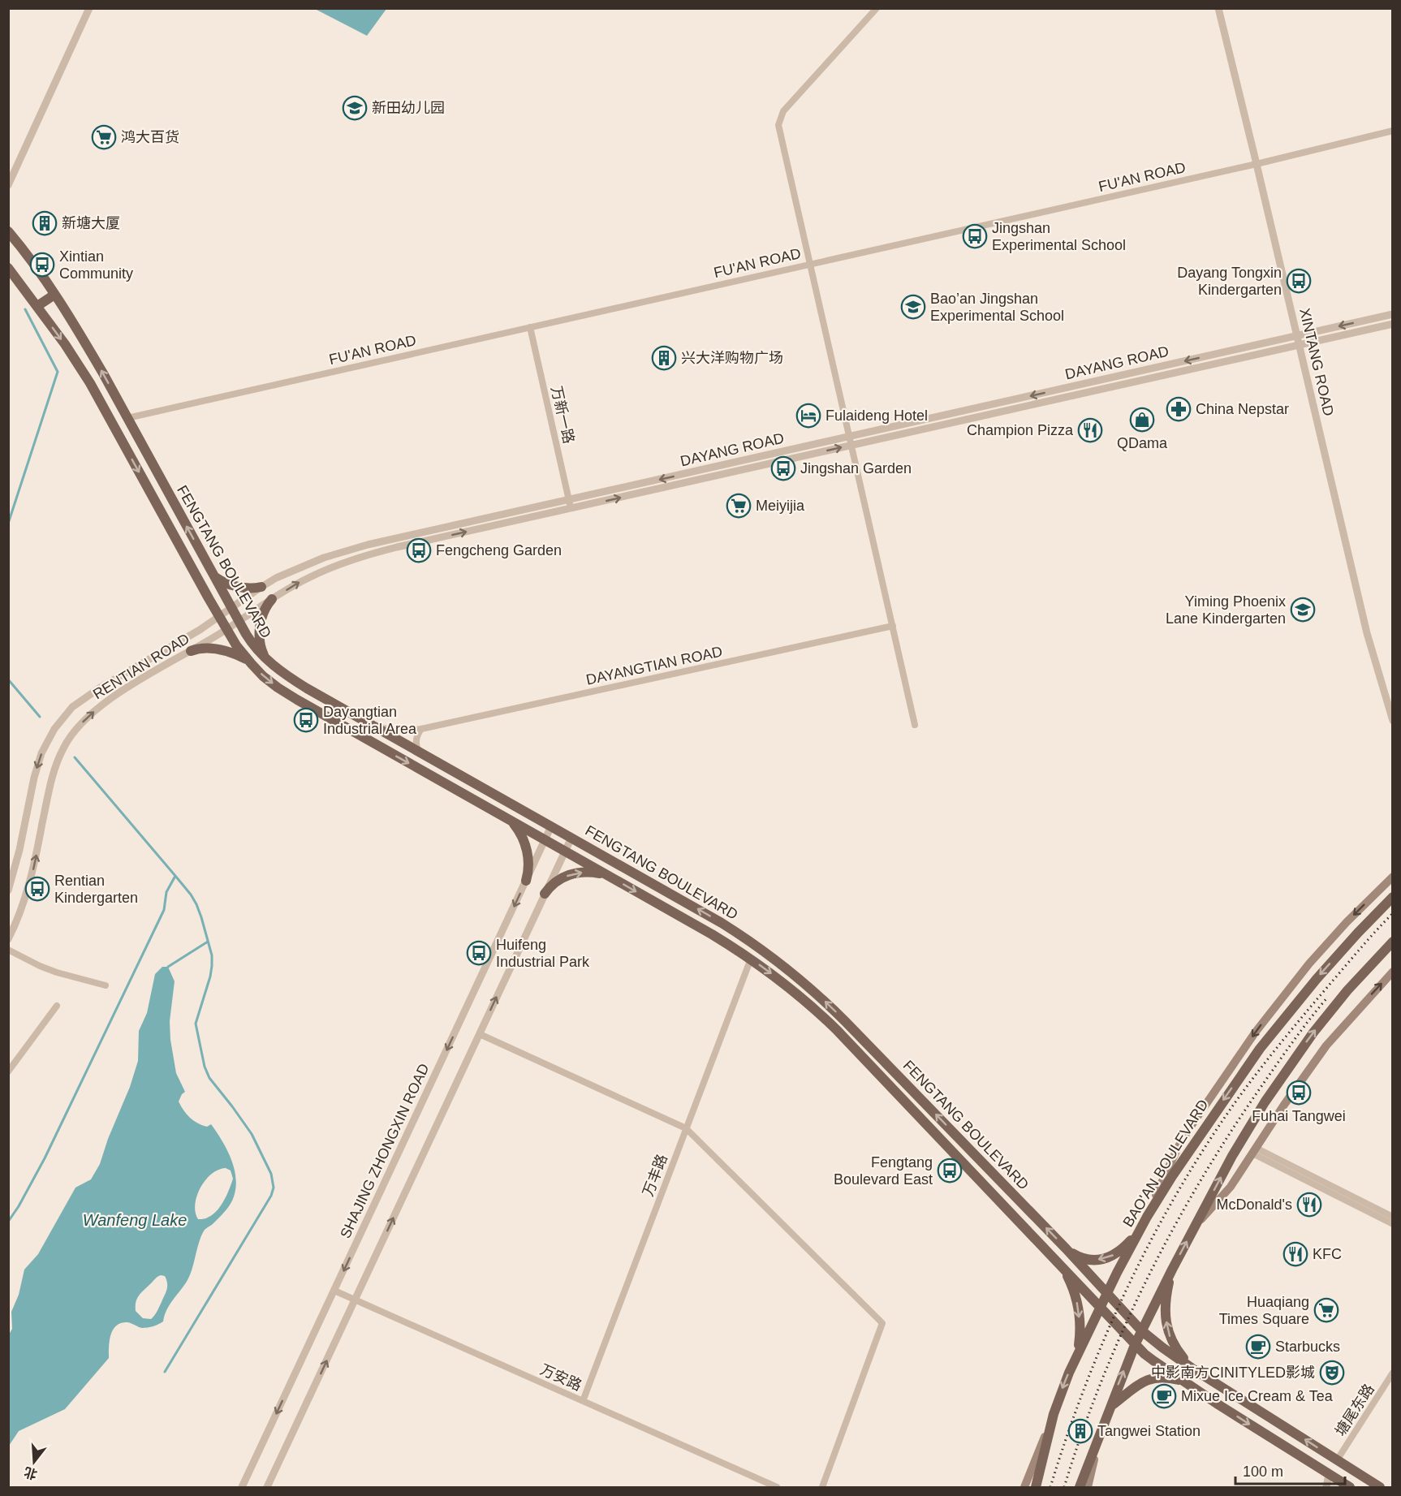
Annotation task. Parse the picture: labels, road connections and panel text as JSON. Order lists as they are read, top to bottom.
{
  "streets": {
    "main road": ["FENGTANG BOULEVARD", "BAO'AN BOULEVARD"],
    "street": [
      "FU'AN ROAD",
      "XINTANG ROAD",
      "DAYANG ROAD",
      "万新一路",
      "DAYANGTIAN ROAD",
      "RENTIAN ROAD",
      "SHAJING ZHONGXIN ROAD",
      "万丰路",
      "万安路",
      "塘尾东路"
    ]
  },
  "crossings": [
    ["FU'AN ROAD", "XINTANG ROAD"],
    ["FU'AN ROAD", "万新一路"],
    ["FU'AN ROAD", "FENGTANG BOULEVARD"],
    ["XINTANG ROAD", "DAYANG ROAD"],
    ["DAYANG ROAD", "万新一路"],
    ["DAYANG ROAD", "FENGTANG BOULEVARD"],
    ["DAYANG ROAD", "RENTIAN ROAD"],
    ["FENGTANG BOULEVARD", "DAYANGTIAN ROAD"],
    ["FENGTANG BOULEVARD", "RENTIAN ROAD"],
    ["FENGTANG BOULEVARD", "SHAJING ZHONGXIN ROAD"],
    ["FENGTANG BOULEVARD", "BAO'AN BOULEVARD"],
    ["FENGTANG BOULEVARD", "万丰路"],
    ["FENGTANG BOULEVARD", "塘尾东路"],
    ["SHAJING ZHONGXIN ROAD", "万安路"],
    ["万丰路", "万安路"]
  ],
  "water": ["Wanfeng Lake"],
  "places": {
    "school or university": ["新田幼儿园", "Bao’an Jingshan Experimental School", "Yiming Phoenix Lane Kindergarten"],
    "supermarket": ["鸿大百货", "Meiyijia", "Huaqiang Times Square"],
    "building": ["新塘大厦", "兴大洋购物广场", "Tangwei Station"],
    "bus stop": [
      "Jingshan Experimental School",
      "Xintian Community",
      "Dayang Tongxin Kindergarten",
      "Jingshan Garden",
      "Fengcheng Garden",
      "Dayangtian Industrial Area",
      "Rentian Kindergarten",
      "Huifeng Industrial Park",
      "Fuhai Tangwei",
      "Fengtang Boulevard East"
    ],
    "pharmacy": ["China Nepstar"],
    "hotel": ["Fulaideng Hotel"],
    "shop": ["QDama"],
    "restaurant": ["Champion Pizza", "McDonald's", "KFC"],
    "cafe": ["Starbucks", "Mixue Ice Cream & Tea"],
    "theatre": ["中影南方CINITYLED影城"]
  },
  "scale_bar": "100 m",
  "north": "bottom"
}
